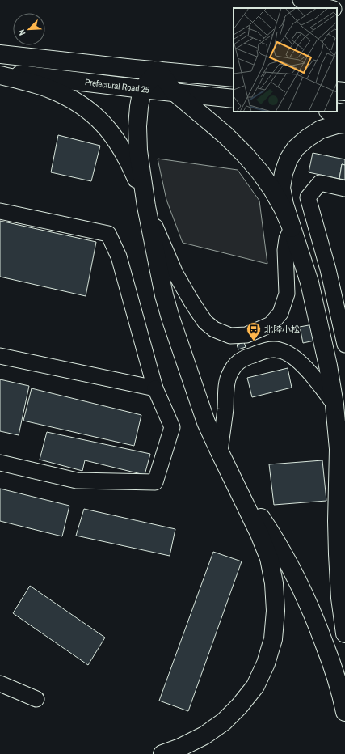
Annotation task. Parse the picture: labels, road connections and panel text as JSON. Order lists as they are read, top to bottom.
{
  "streets": {
    "main road": ["Prefectural Road 25"]
  },
  "places": {
    "bus stop": ["北陸小松"]
  },
  "north": "bottom left"
}
